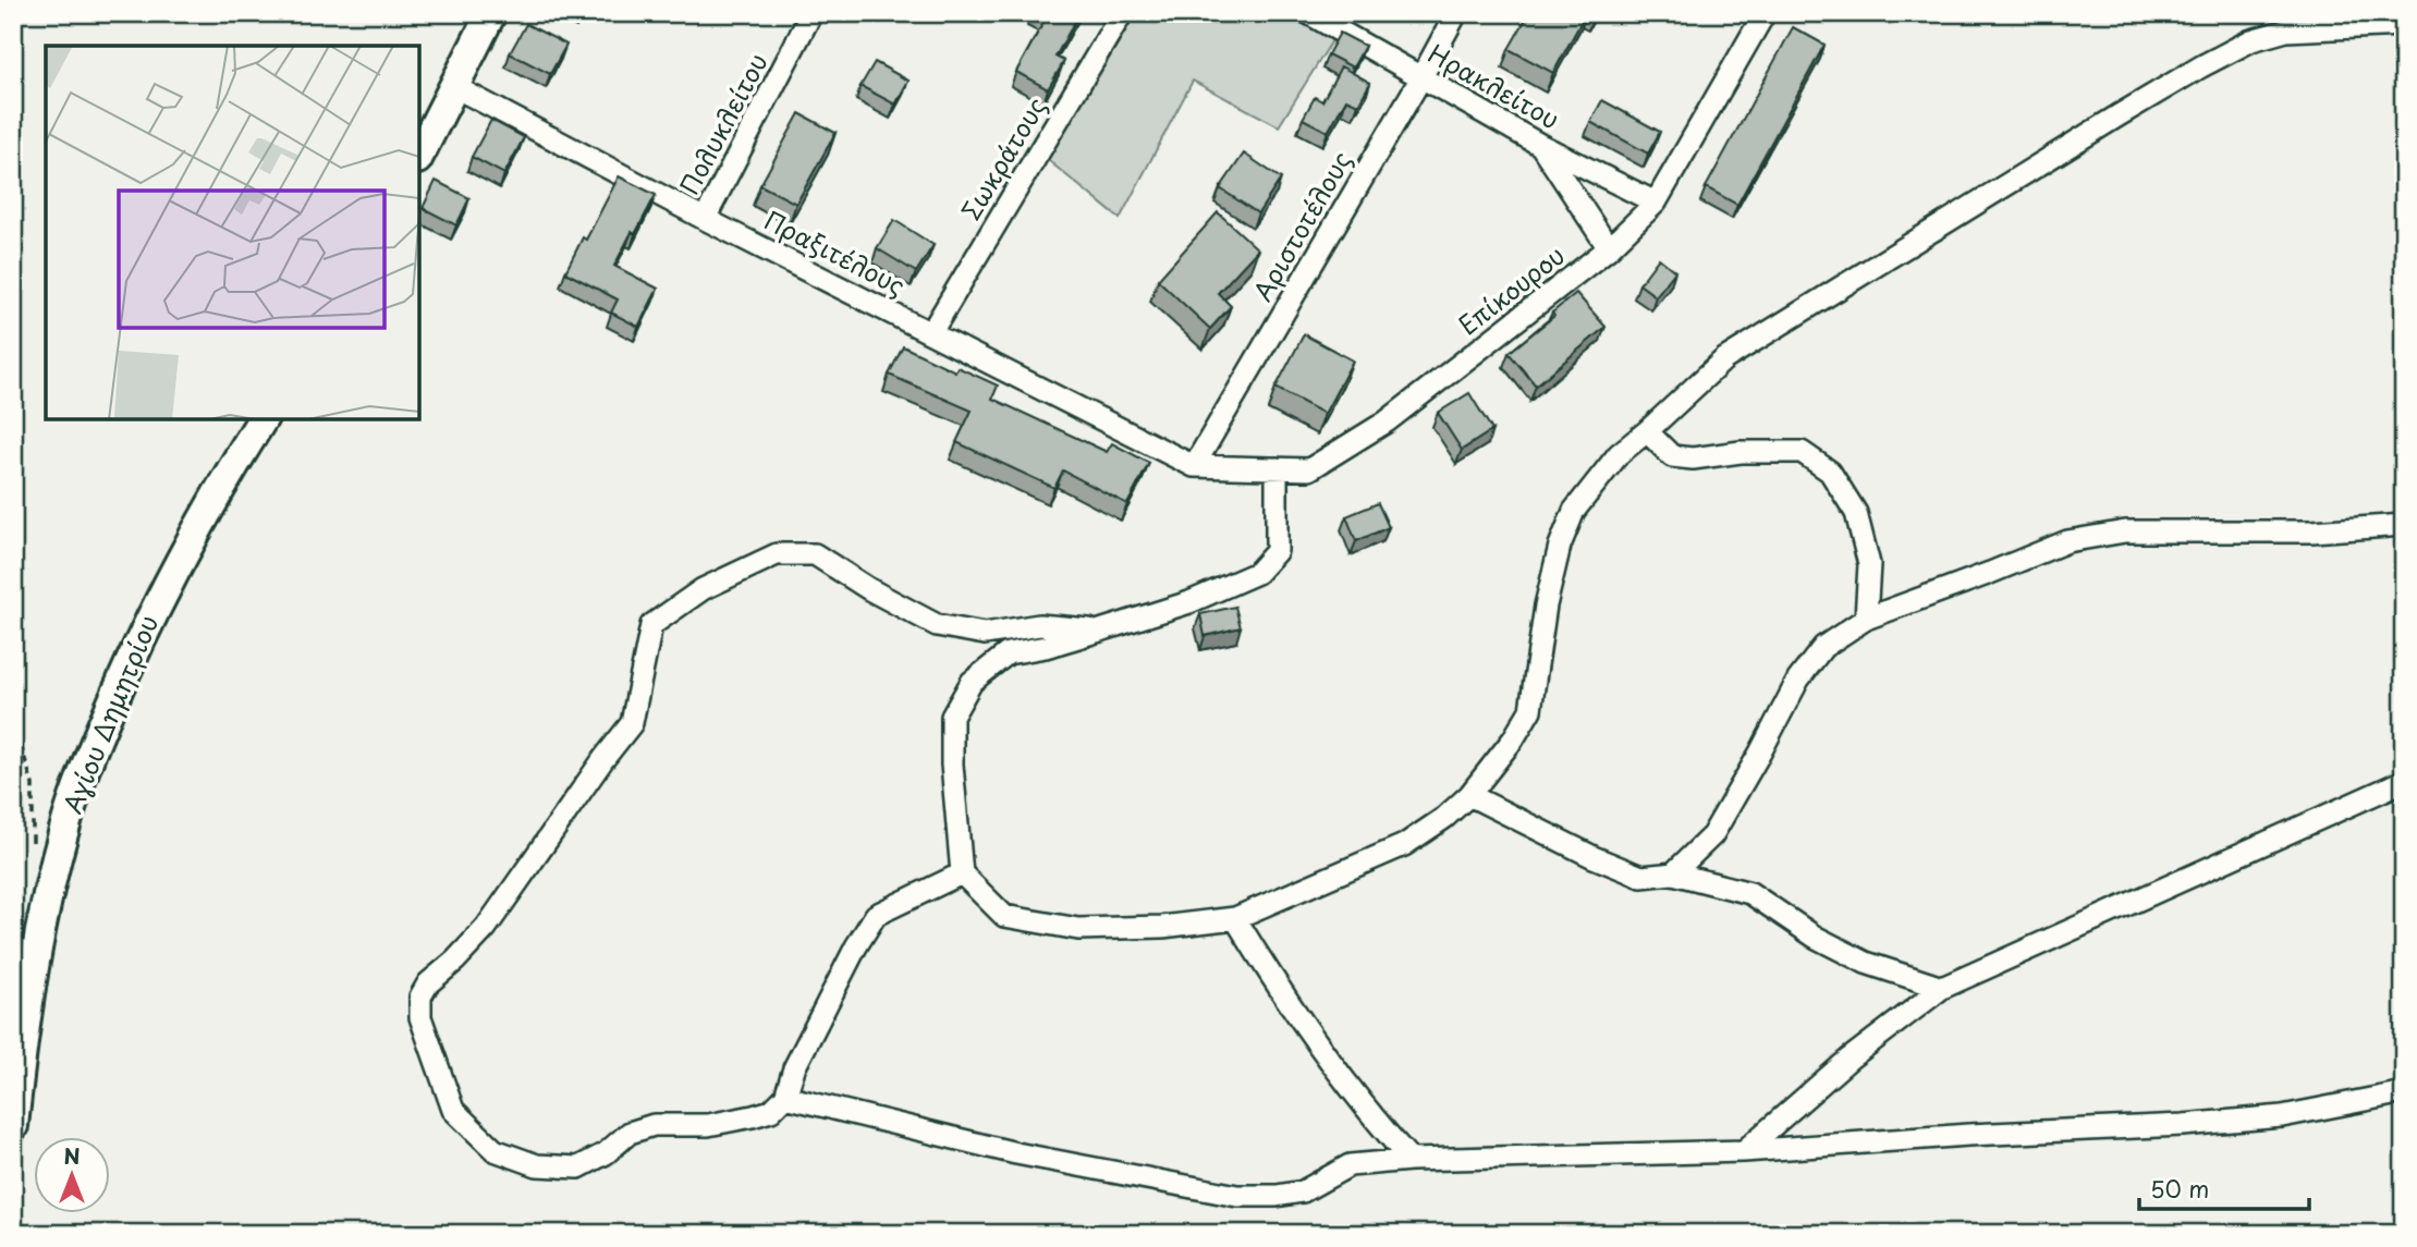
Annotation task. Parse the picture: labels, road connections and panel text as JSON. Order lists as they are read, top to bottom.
{
  "streets": {
    "street": [
      "Ηρακλείτου",
      "Πολυκλείτου",
      "Σωκράτους",
      "Αριστοτέλους",
      "Πραξιτέλους",
      "Επίκουρου",
      "Αγίου Δημητρίου"
    ]
  },
  "crossings": [
    ["Ηρακλείτου", "Αριστοτέλους"],
    ["Ηρακλείτου", "Επίκουρου"],
    ["Πολυκλείτου", "Πραξιτέλους"],
    ["Σωκράτους", "Πραξιτέλους"],
    ["Αριστοτέλους", "Πραξιτέλους"],
    ["Αριστοτέλους", "Επίκουρου"],
    ["Πραξιτέλους", "Επίκουρου"]
  ],
  "scale_bar": "50 m",
  "north": "top"
}
